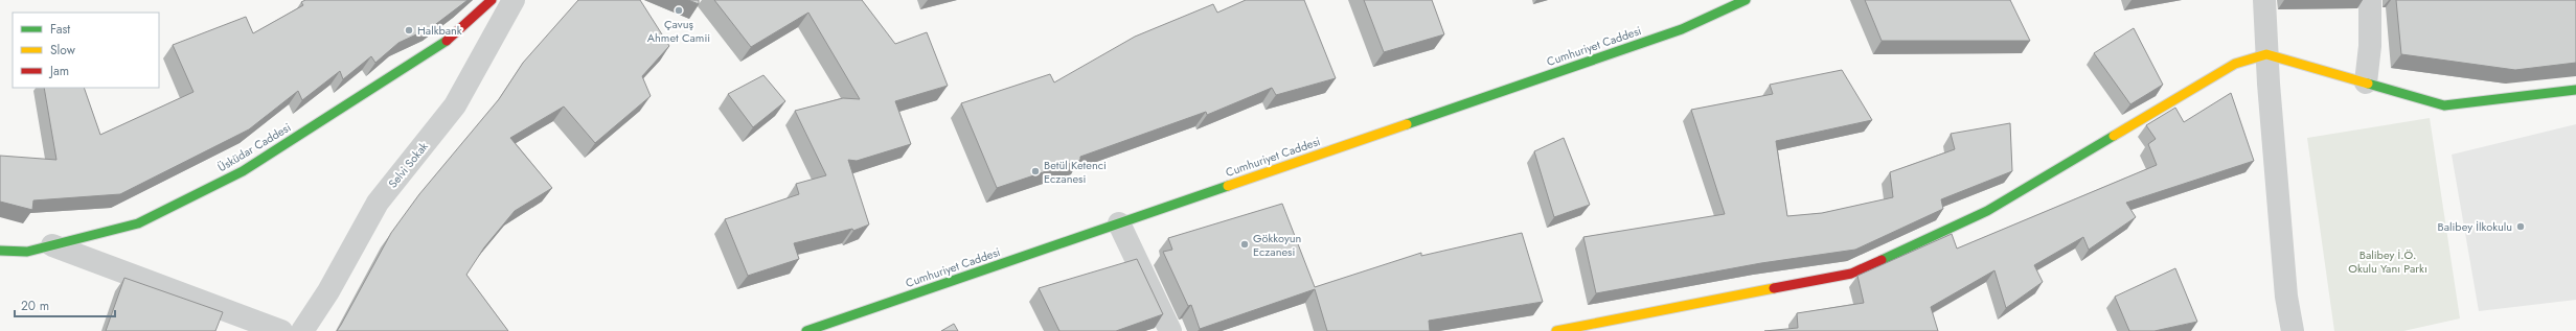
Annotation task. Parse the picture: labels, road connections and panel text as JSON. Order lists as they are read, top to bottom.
{
  "streets": {
    "main road": ["Cumhuriyet Caddesi", "Üsküdar Caddesi"],
    "street": ["Selvi Sokak"]
  },
  "parks": ["Balibey İ.Ö. Okulu Yanı Parkı"],
  "places": [
    "Çavuş Ahmet Camii",
    "Halkbank",
    "Betül Ketenci Eczanesi",
    "Balibey İlkokulu",
    "Gökkoyun Eczanesi"
  ],
  "legend": ["Fast", "Slow", "Jam"],
  "scale_bar": "20 m"
}
